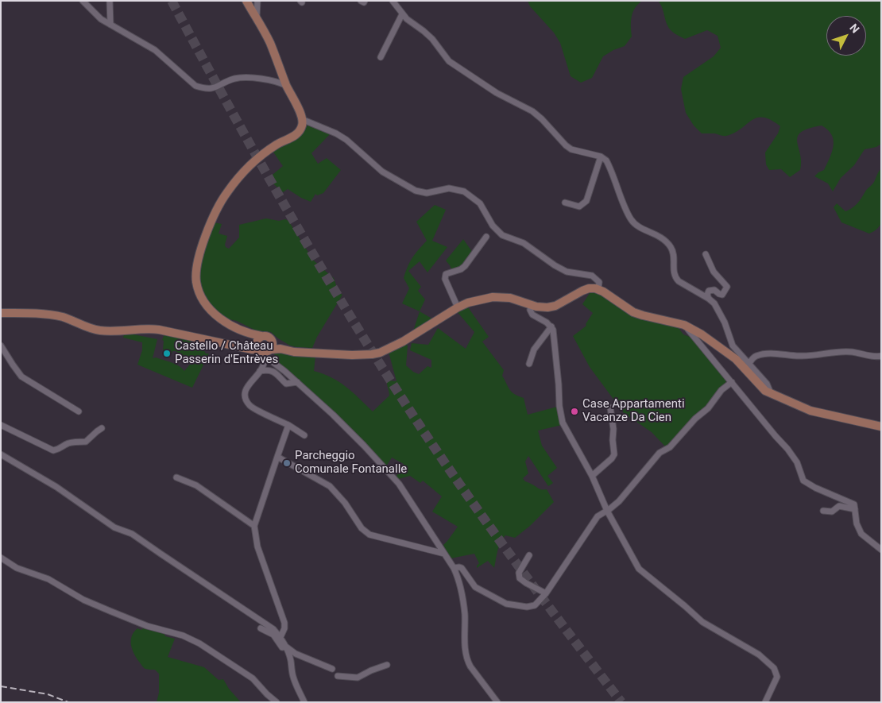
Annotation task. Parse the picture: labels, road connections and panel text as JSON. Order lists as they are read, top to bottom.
{
  "places": ["Castello / Château Passerin d'Entrèves", "Case Appartamenti Vacanze Da Cien", "Parcheggio Comunale Fontanalle"],
  "north": "top right"
}
